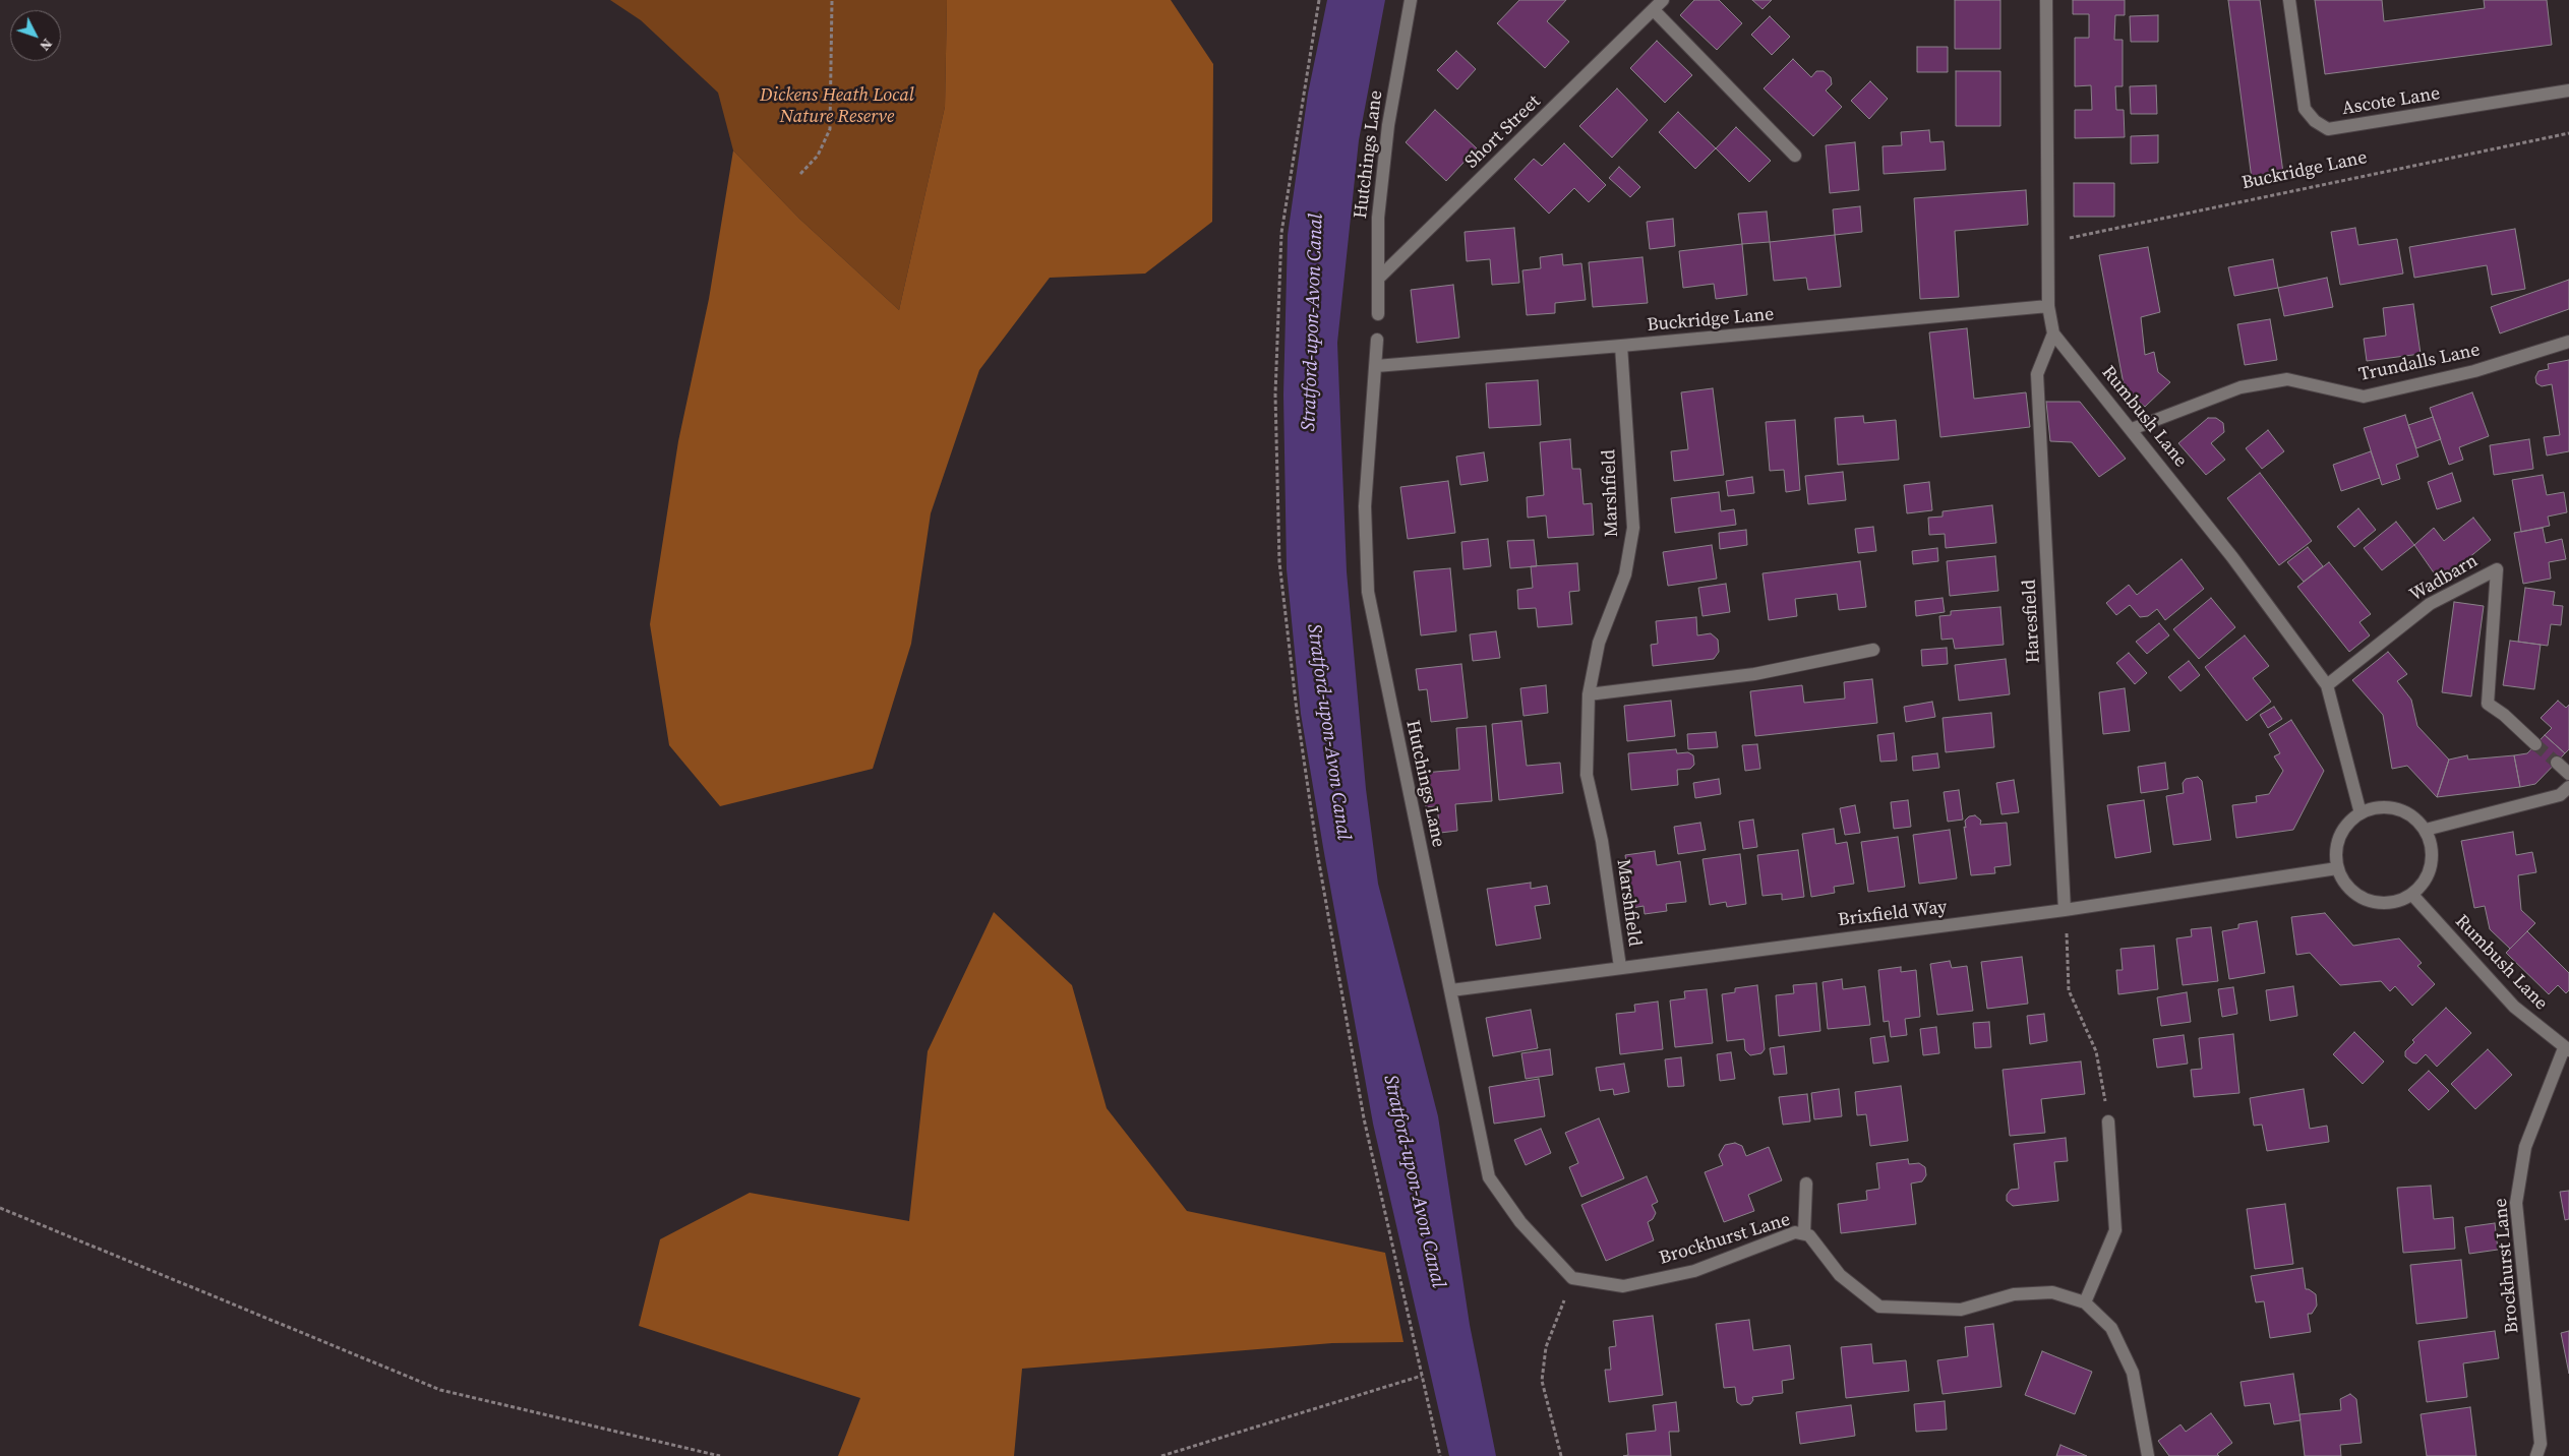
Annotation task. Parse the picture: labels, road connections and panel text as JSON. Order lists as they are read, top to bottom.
{
  "streets": {
    "street": [
      "Ascote Lane",
      "Short Street",
      "Hutchings Lane",
      "Buckridge Lane",
      "Trundalls Lane",
      "Rumbush Lane",
      "Marshfield",
      "Wadbarn",
      "Haresfield",
      "Brixfield Way",
      "Brockhurst Lane"
    ]
  },
  "crossings": [
    ["Short Street", "Hutchings Lane"],
    ["Hutchings Lane", "Buckridge Lane"],
    ["Hutchings Lane", "Brixfield Way"],
    ["Hutchings Lane", "Brockhurst Lane"],
    ["Buckridge Lane", "Rumbush Lane"],
    ["Buckridge Lane", "Marshfield"],
    ["Trundalls Lane", "Rumbush Lane"],
    ["Rumbush Lane", "Wadbarn"],
    ["Rumbush Lane", "Haresfield"],
    ["Rumbush Lane", "Brixfield Way"],
    ["Rumbush Lane", "Brockhurst Lane"],
    ["Marshfield", "Brixfield Way"],
    ["Haresfield", "Brixfield Way"]
  ],
  "water": ["Stratford-upon-Avon Canal"],
  "parks": ["Dickens Heath Local Nature Reserve"],
  "north": "bottom right"
}
